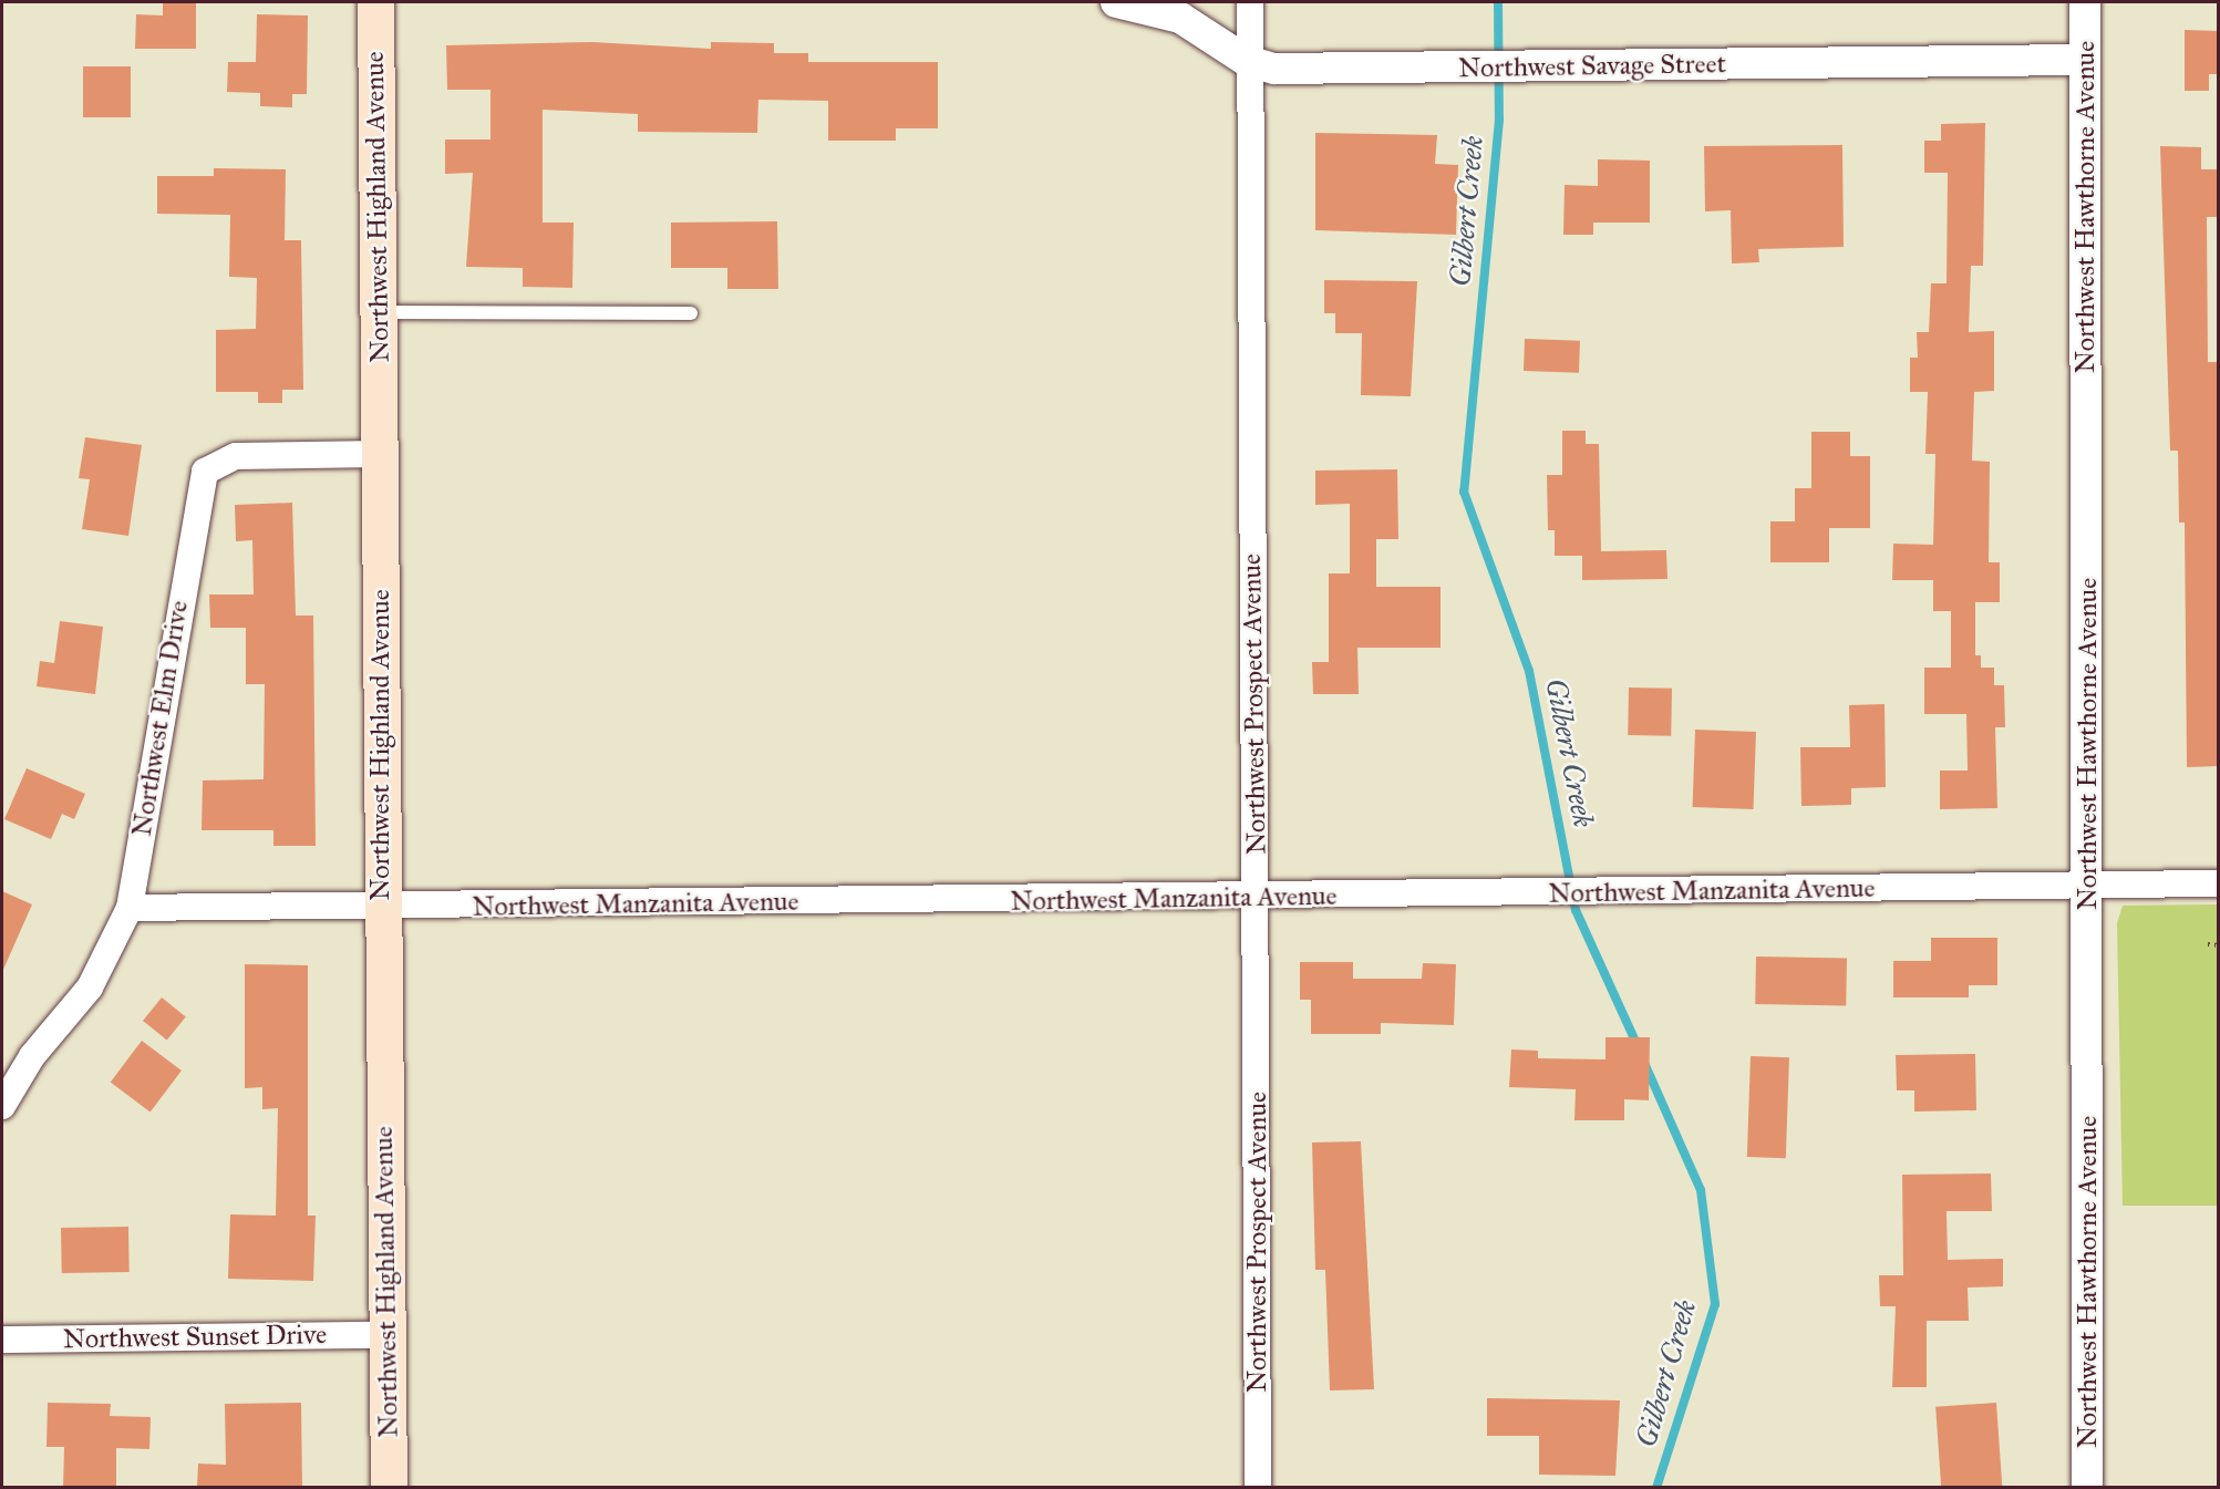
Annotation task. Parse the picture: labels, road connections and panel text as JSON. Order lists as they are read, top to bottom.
{
  "streets": {
    "main road": ["Northwest Highland Avenue"],
    "street": [
      "Northwest Savage Street",
      "Northwest Hawthorne Avenue",
      "Northwest Prospect Avenue",
      "Northwest Elm Drive",
      "Northwest Manzanita Avenue",
      "Northwest Sunset Drive"
    ]
  },
  "crossings": [
    ["Northwest Savage Street", "Northwest Hawthorne Avenue"],
    ["Northwest Savage Street", "Northwest Prospect Avenue"],
    ["Northwest Highland Avenue", "Northwest Elm Drive"],
    ["Northwest Highland Avenue", "Northwest Manzanita Avenue"],
    ["Northwest Highland Avenue", "Northwest Sunset Drive"],
    ["Northwest Hawthorne Avenue", "Northwest Manzanita Avenue"],
    ["Northwest Prospect Avenue", "Northwest Manzanita Avenue"],
    ["Northwest Elm Drive", "Northwest Manzanita Avenue"]
  ],
  "water": ["Gilbert Creek"]
}
